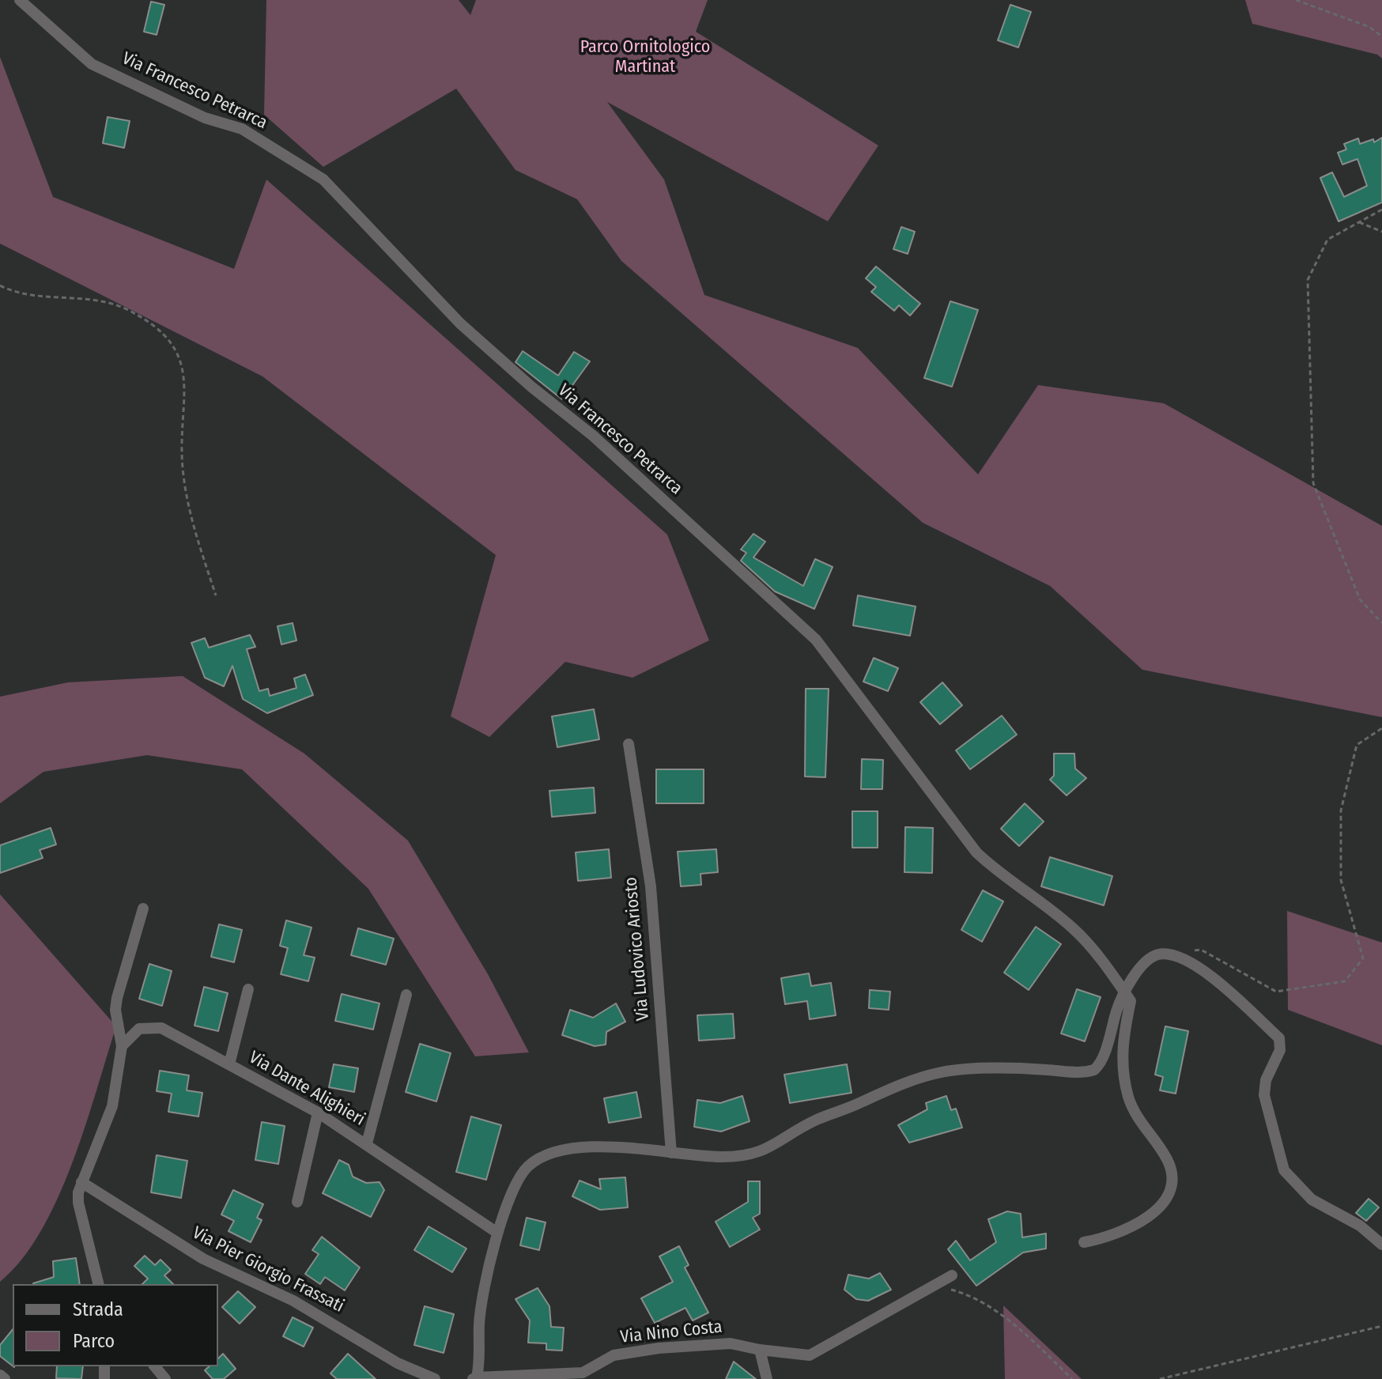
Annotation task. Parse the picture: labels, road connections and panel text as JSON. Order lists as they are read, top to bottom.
{
  "streets": {
    "street": [
      "Via Francesco Petrarca",
      "Via Ludovico Ariosto",
      "Via Dante Alighieri",
      "Via Pier Giorgio Frassati",
      "Via Nino Costa"
    ]
  },
  "parks": ["Parco Ornitologico Martinat"],
  "legend": ["Strada", "Parco"]
}
